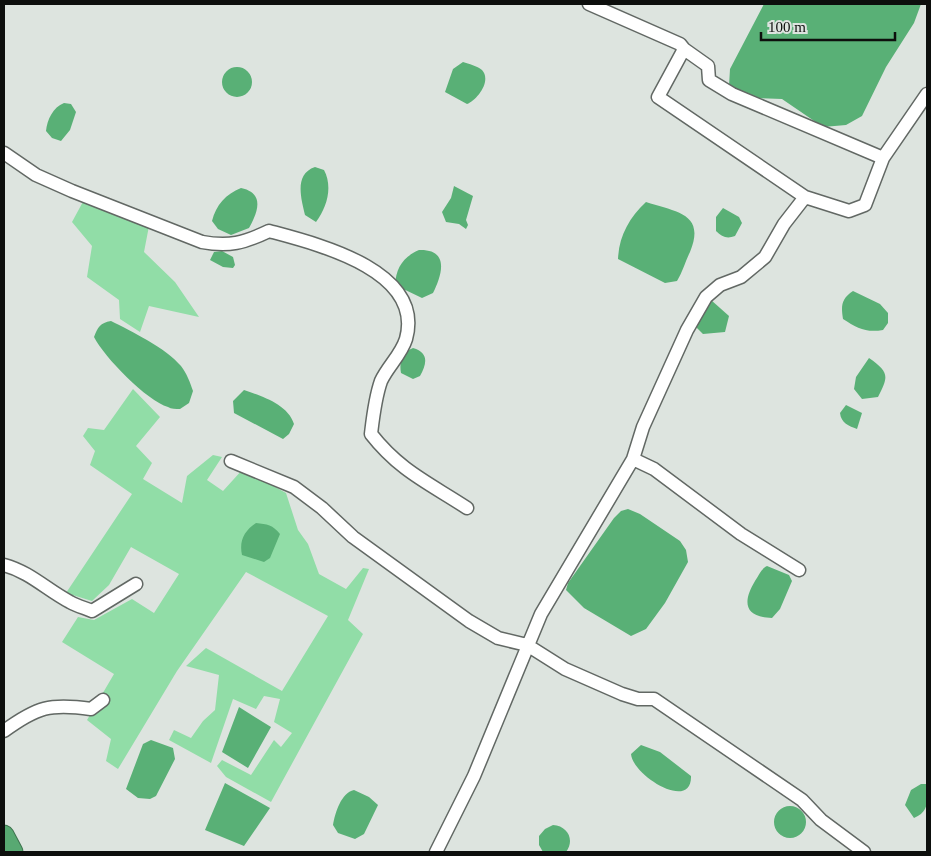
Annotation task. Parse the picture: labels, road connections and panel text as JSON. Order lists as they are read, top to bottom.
{
  "scale_bar": "100 m"
}
